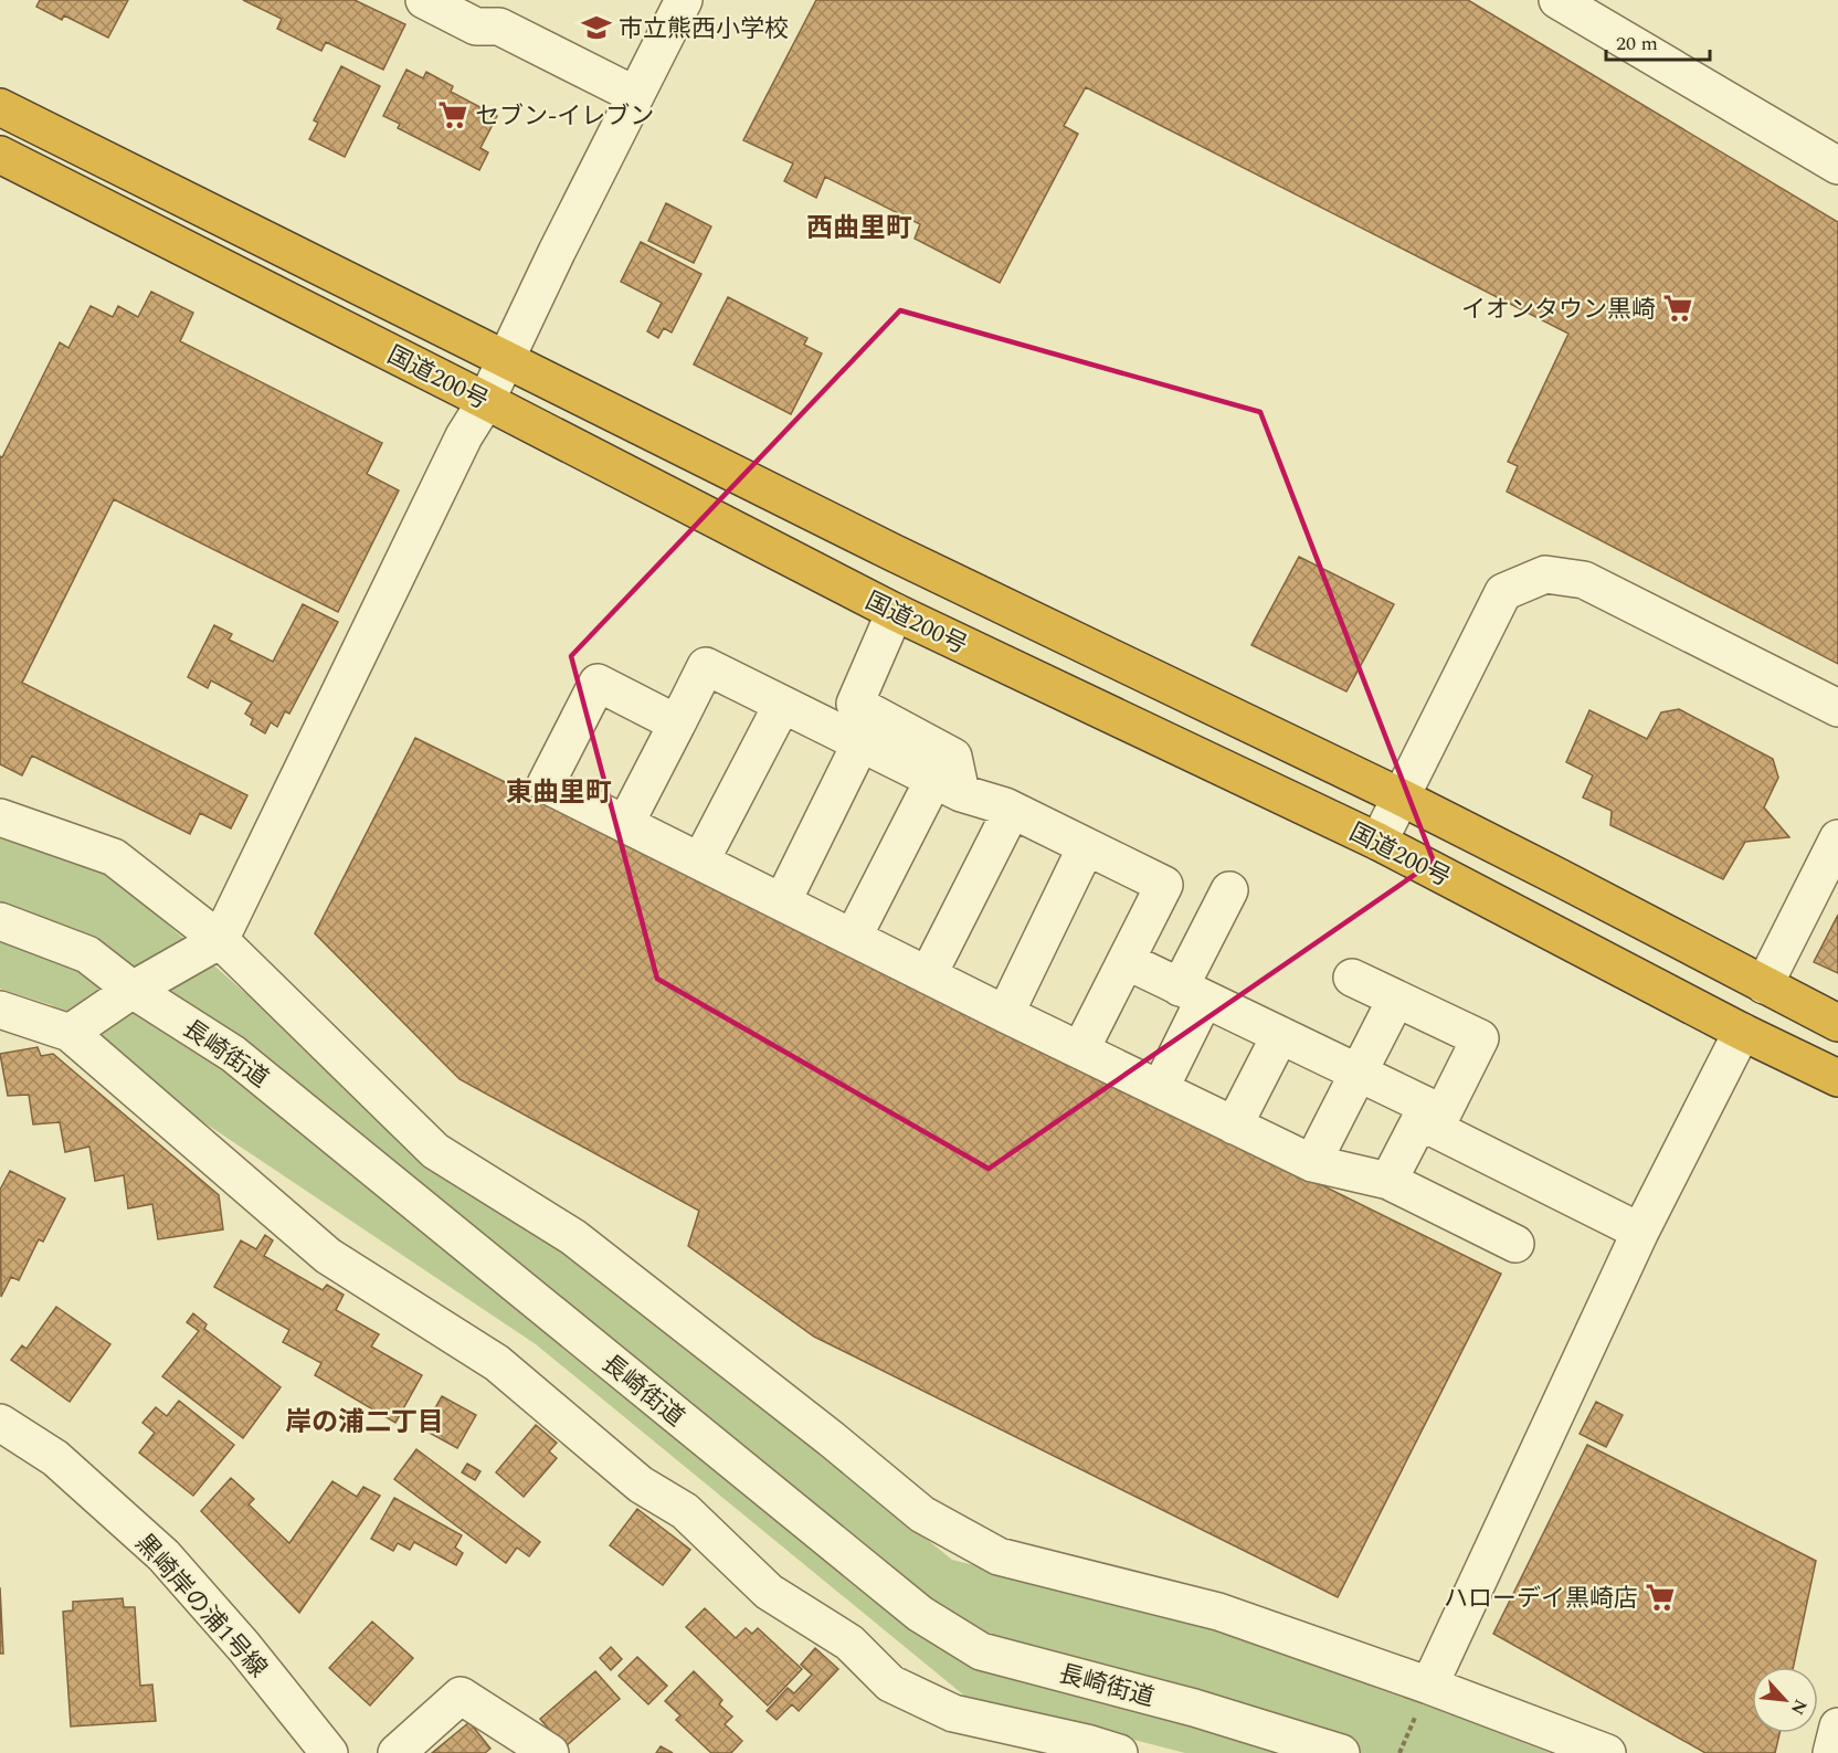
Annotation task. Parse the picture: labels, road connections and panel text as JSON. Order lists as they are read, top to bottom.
{
  "streets": {
    "highway": ["国道200号"],
    "street": ["長崎街道", "黒崎岸の浦1号線"]
  },
  "districts": ["西曲里町", "東曲里町", "岸の浦二丁目"],
  "places": {
    "school or university": ["市立熊西小学校"],
    "supermarket": ["セブン-イレブン", "イオンタウン黒崎", "ハローデイ黒崎店"]
  },
  "scale_bar": "20 m",
  "north": "bottom right"
}
